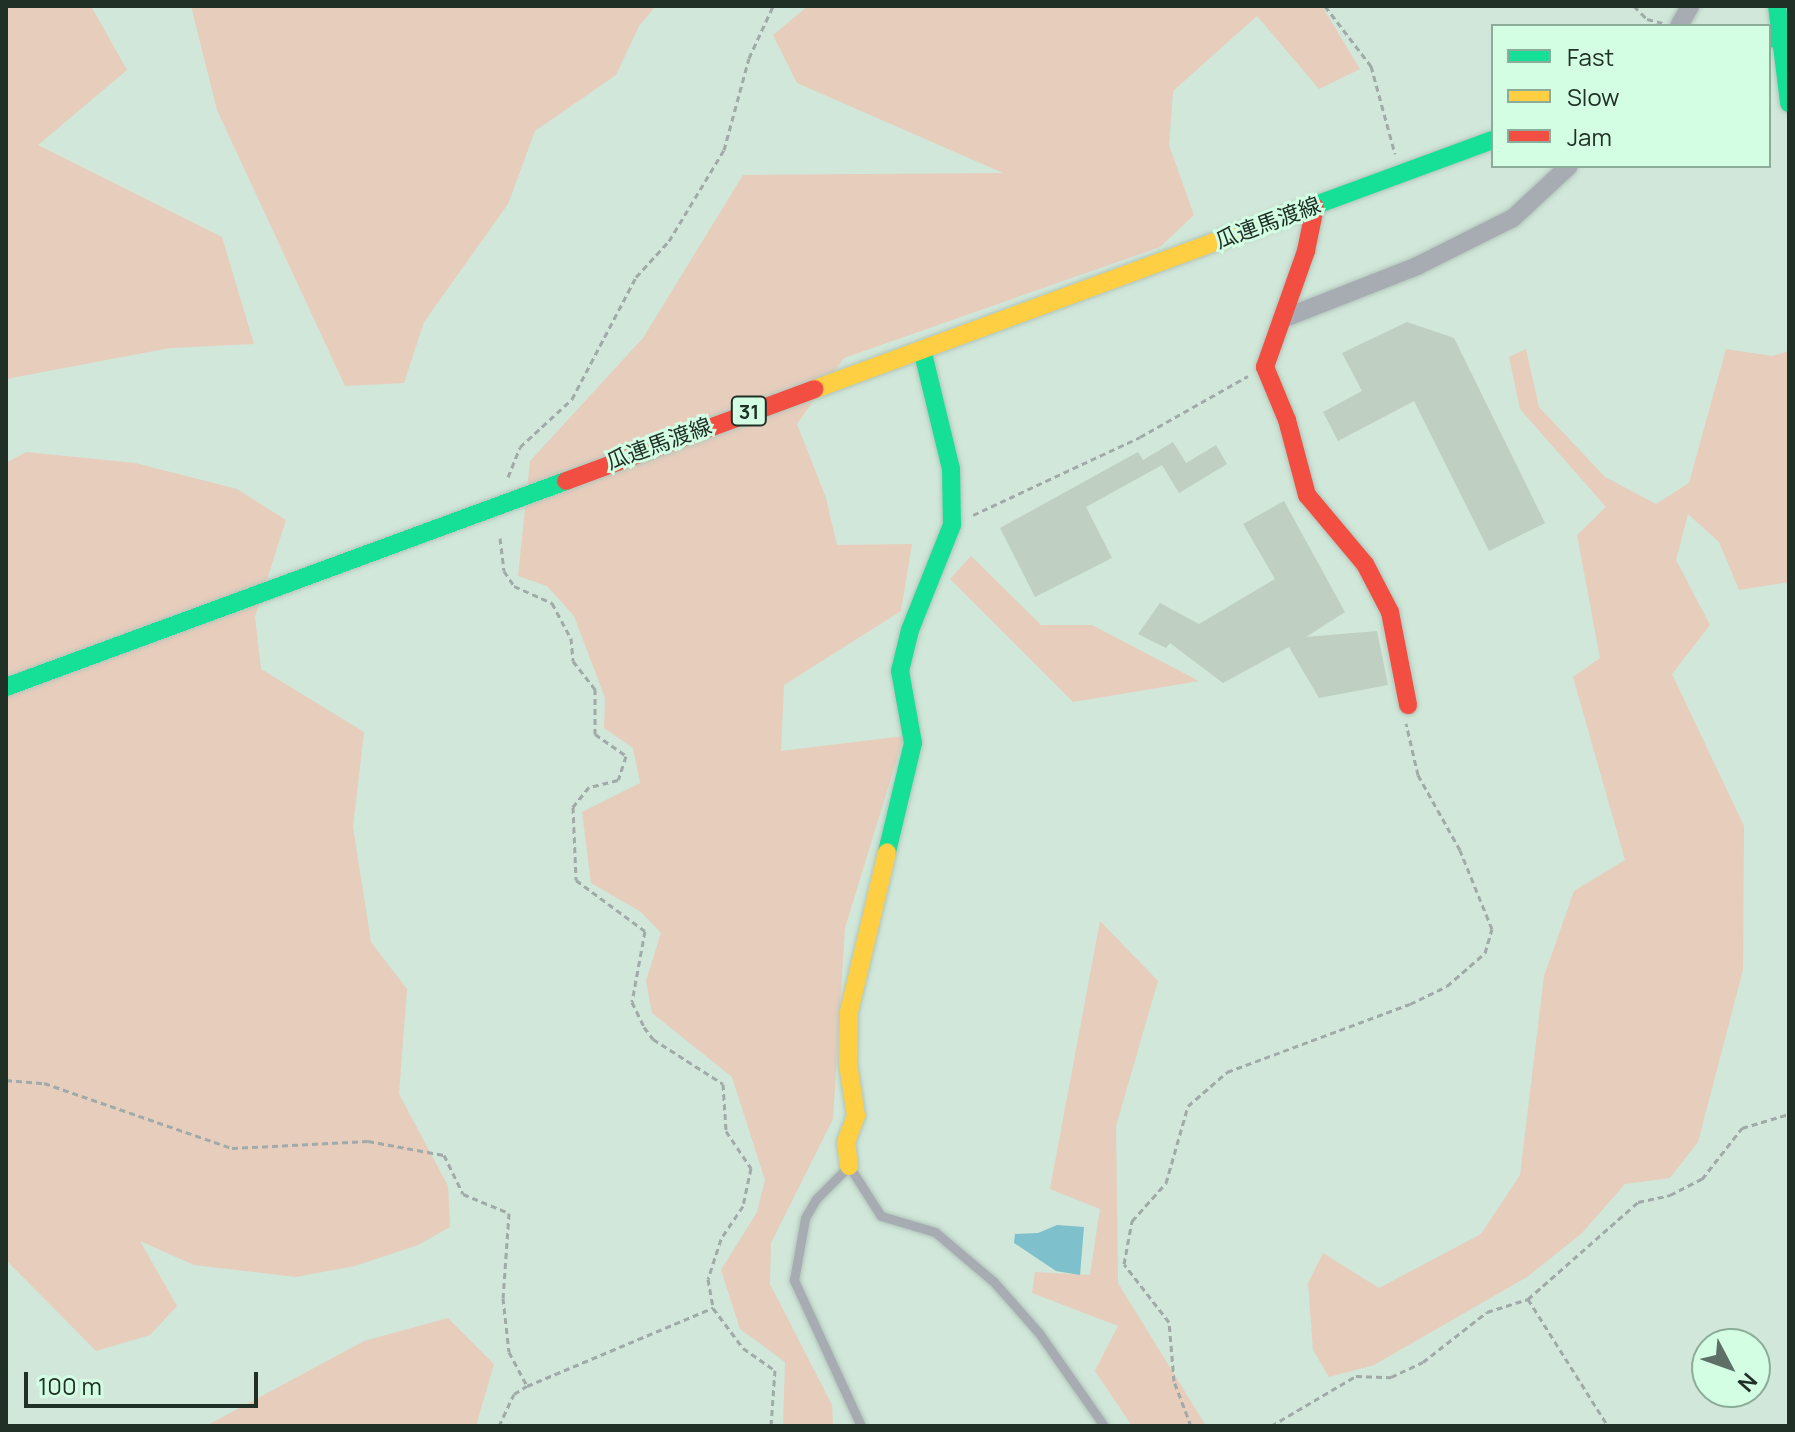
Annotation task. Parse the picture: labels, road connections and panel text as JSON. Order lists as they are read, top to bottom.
{
  "streets": {
    "main road": ["瓜連馬渡線", "31"]
  },
  "legend": ["Fast", "Slow", "Jam"],
  "scale_bar": "100 m",
  "north": "bottom right"
}
